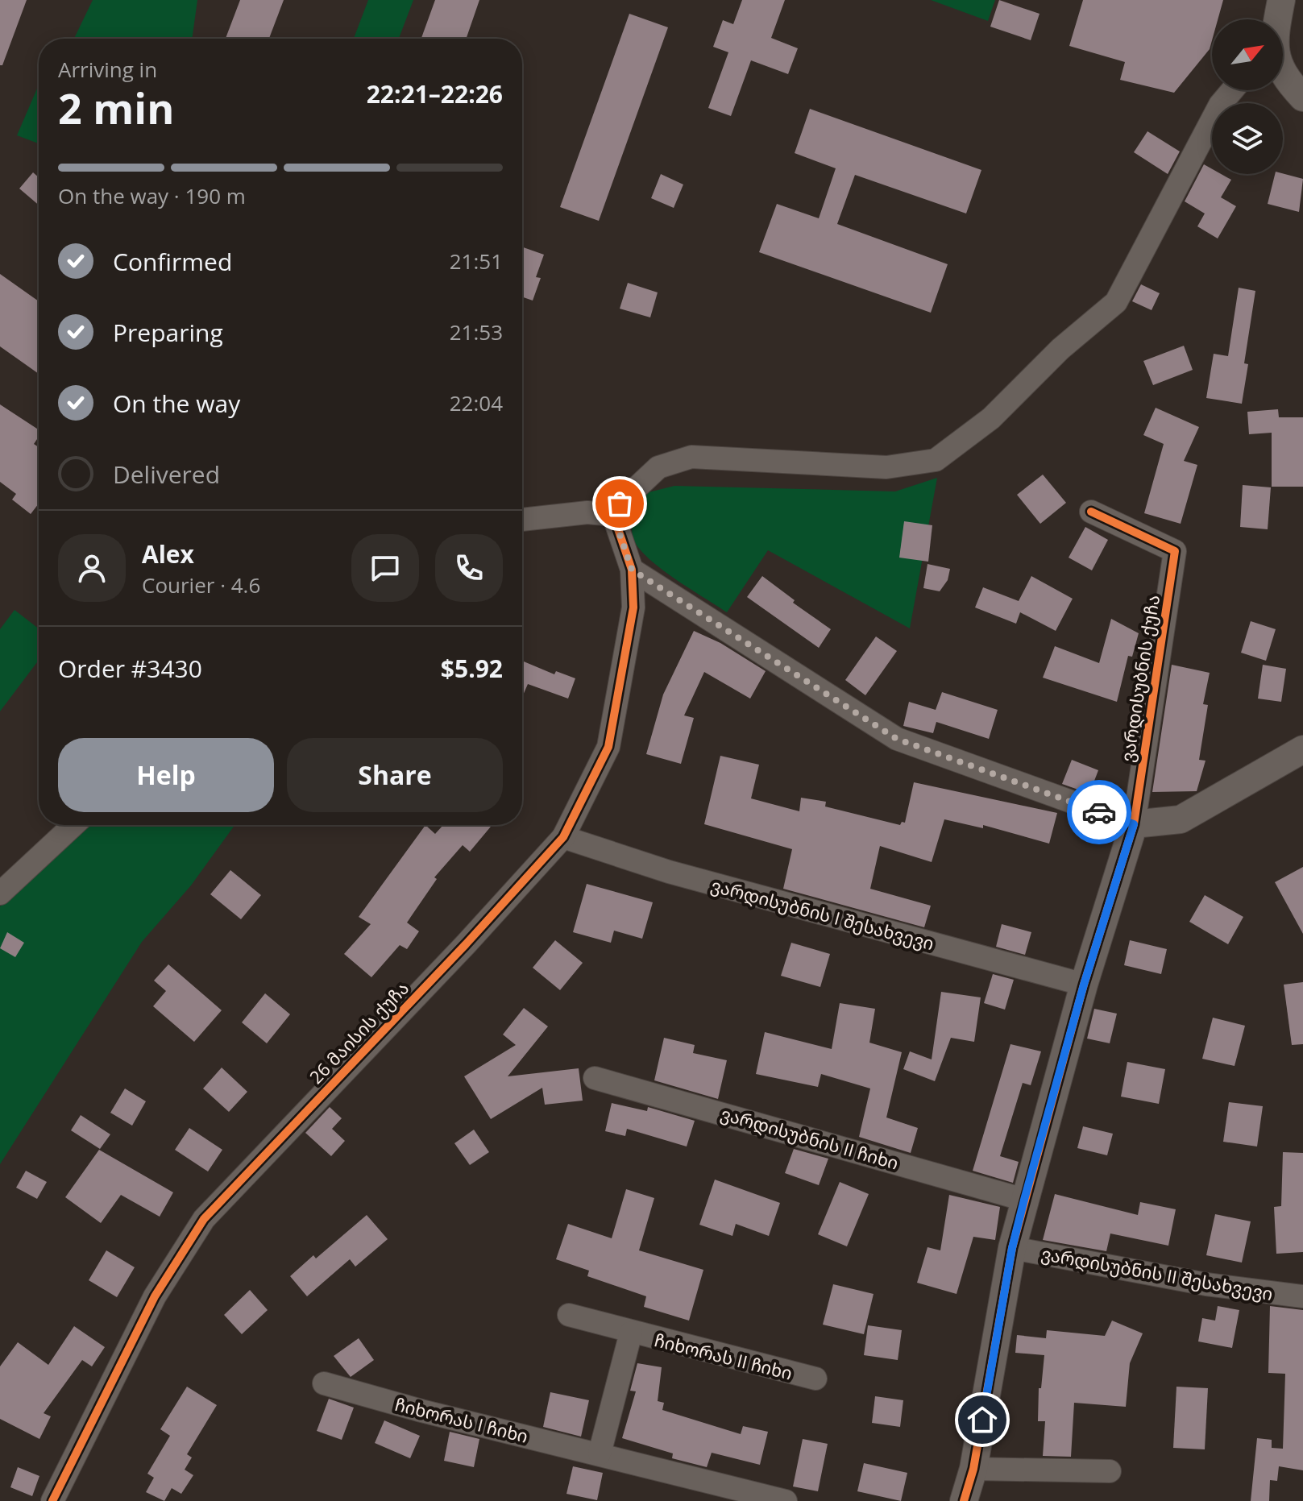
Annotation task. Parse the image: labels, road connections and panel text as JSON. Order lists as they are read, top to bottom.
{
  "streets": {
    "street": [
      "ვარდისუბნის ქუჩა",
      "ვარდისუბნის I შესახვევი",
      "26 მაისის ქუჩა",
      "ვარდისუბნის II ჩიხი",
      "ვარდისუბნის II შესახვევი",
      "ჩიხორას II ჩიხი",
      "ჩიხორას I ჩიხი"
    ]
  },
  "crossings": [
    ["ვარდისუბნის ქუჩა", "ვარდისუბნის I შესახვევი"],
    ["ვარდისუბნის ქუჩა", "ვარდისუბნის II ჩიხი"],
    ["ვარდისუბნის ქუჩა", "ვარდისუბნის II შესახვევი"],
    ["ვარდისუბნის I შესახვევი", "26 მაისის ქუჩა"]
  ],
  "north": "top right",
  "page": {
    "heading": ["2 min", "Arriving in", "22:21–22:26"],
    "panel": [
      "Alex",
      "Courier · 4.6",
      "Order #3430",
      "$5.92"
    ],
    "bar": "On the way · 190 m",
    "list": [
      ["Confirmed", "21:51"],
      ["Preparing", "21:53"],
      ["On the way", "22:04"],
      "Delivered"
    ],
    "buttons": ["Help", "Share"]
  }
}
